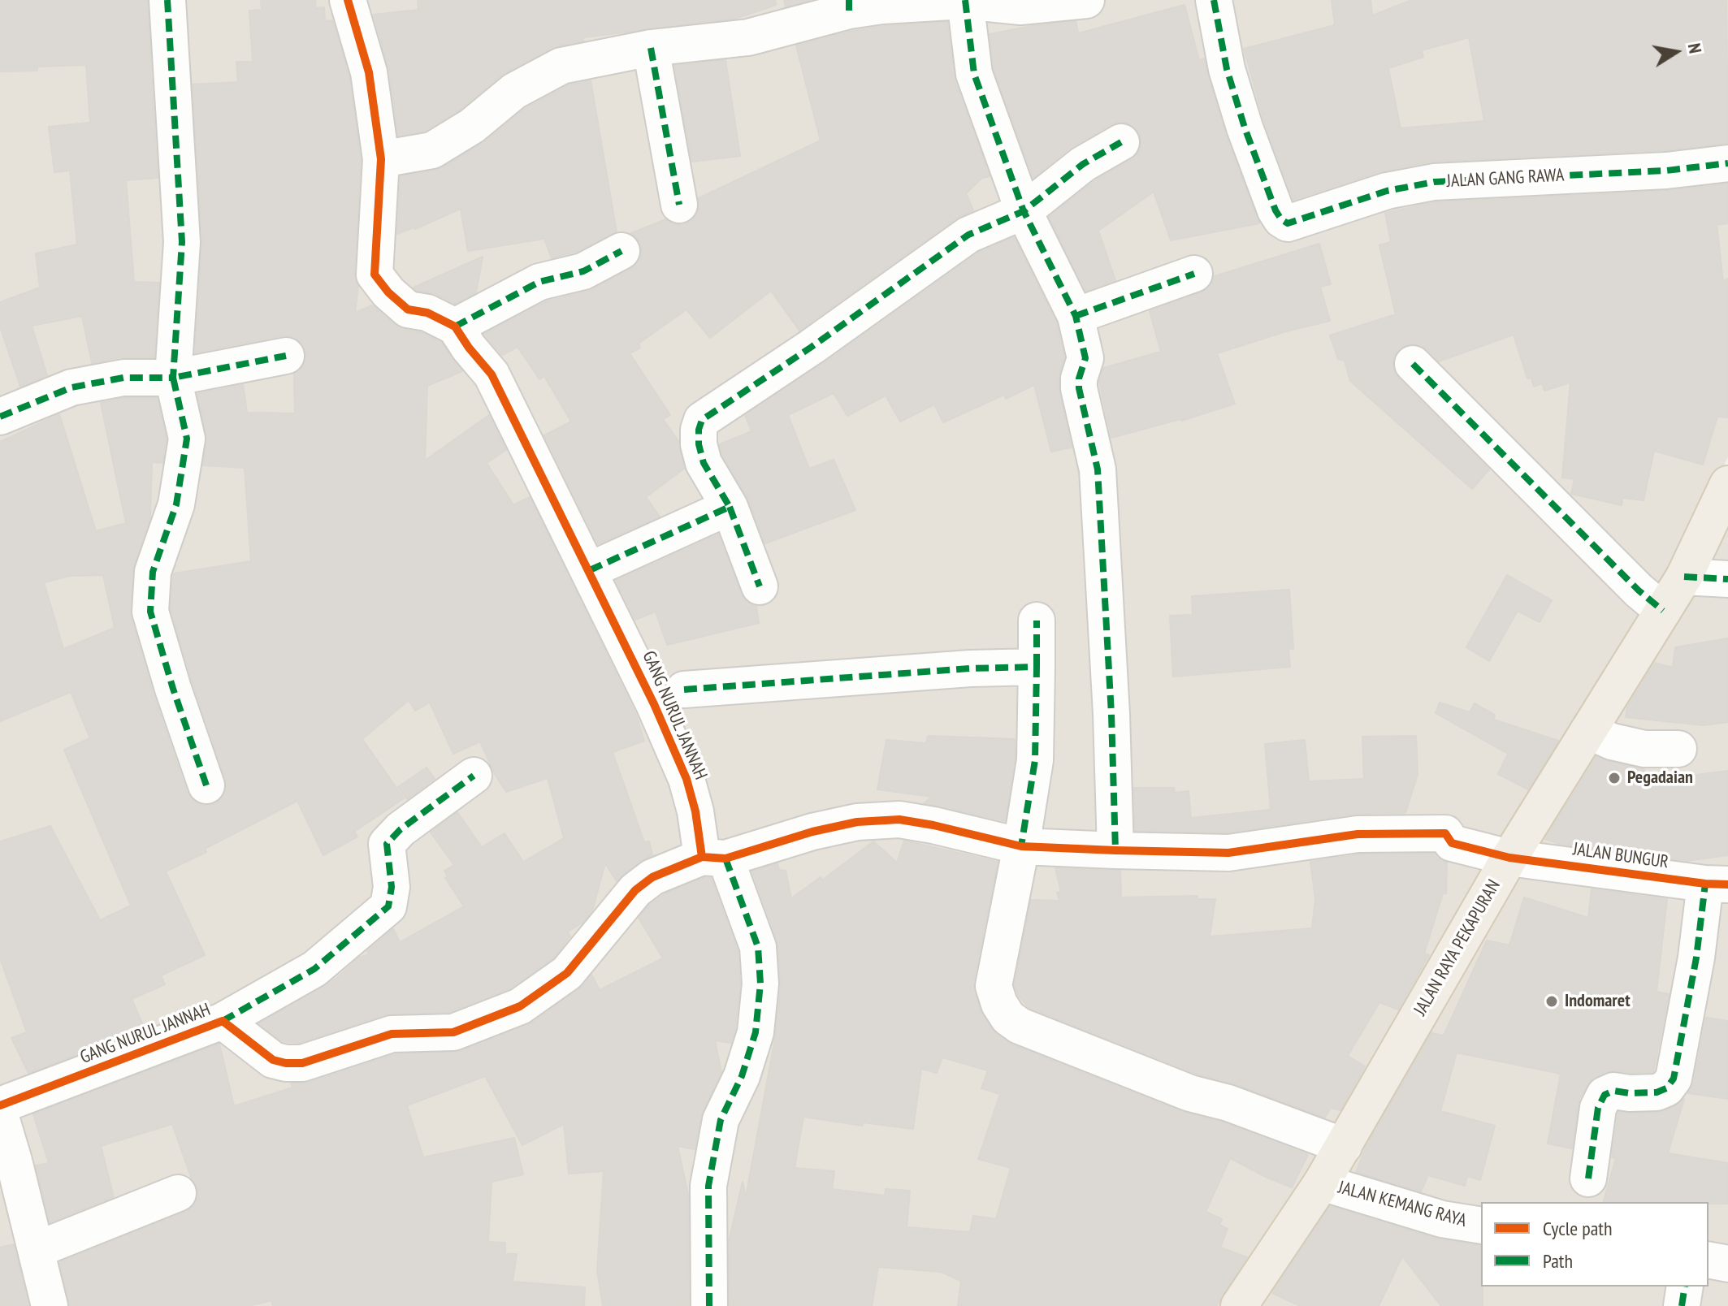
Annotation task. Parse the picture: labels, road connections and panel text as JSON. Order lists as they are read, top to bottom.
{
  "streets": {
    "main road": ["JALAN RAYA PEKAPURAN"],
    "street": [
      "JALAN GANG RAWA",
      "GANG NURUL JANNAH",
      "JALAN BUNGUR",
      "JALAN KEMANG RAYA"
    ]
  },
  "crossings": [
    ["JALAN BUNGUR", "JALAN RAYA PEKAPURAN"],
    ["JALAN RAYA PEKAPURAN", "JALAN KEMANG RAYA"]
  ],
  "places": ["Pegadaian", "Indomaret"],
  "legend": ["Cycle path", "Path"],
  "north": "right"
}
